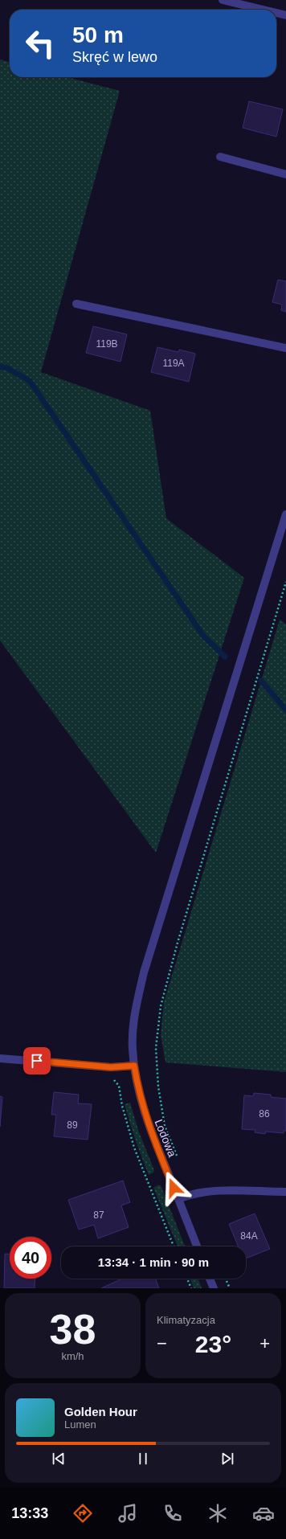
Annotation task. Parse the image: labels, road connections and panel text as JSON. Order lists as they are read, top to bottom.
{
  "streets": {
    "street": ["Lodowa"]
  },
  "house_numbers": [
    "119B",
    "119A",
    "86",
    "89",
    "87",
    "84A"
  ],
  "page": {
    "turn": ["50 m", "Skręć w lewo"],
    "limit": "40",
    "trip": "13:34 · 1 min · 90 m",
    "tile": [
      ["38", "km/h"],
      "Klimatyzacja"
    ],
    "heat": ["−", "23°", "+"],
    "song": ["Golden Hour", "Lumen"],
    "tabs": "13:33"
  }
}
